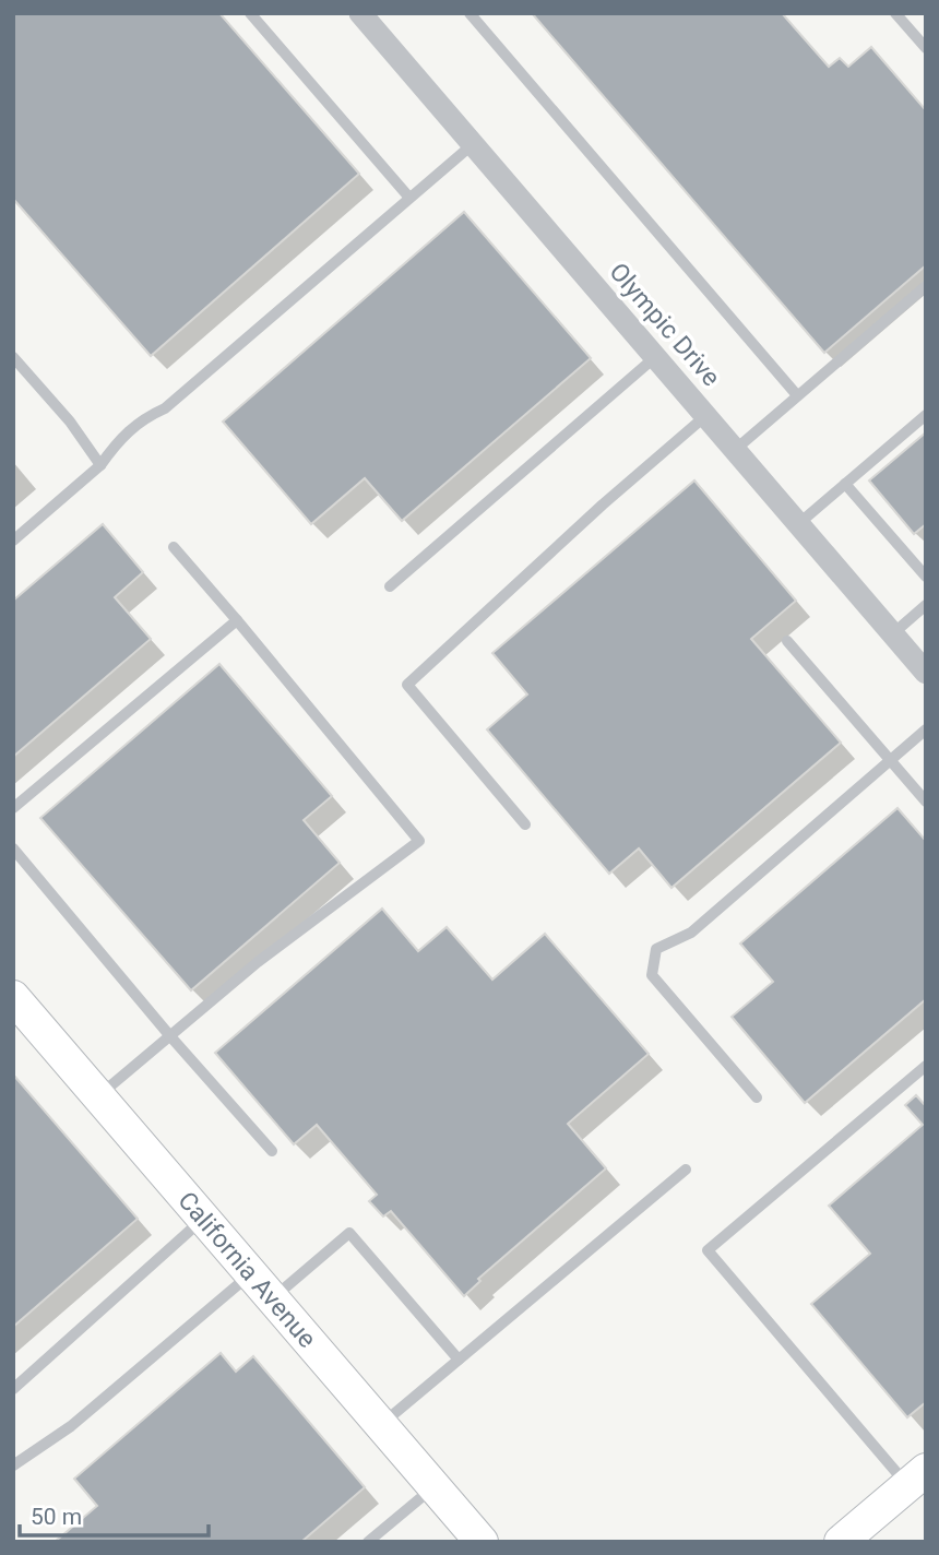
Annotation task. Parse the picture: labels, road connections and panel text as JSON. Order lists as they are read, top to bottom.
{
  "streets": {
    "main road": ["California Avenue"],
    "street": ["Olympic Drive"]
  },
  "scale_bar": "50 m"
}
